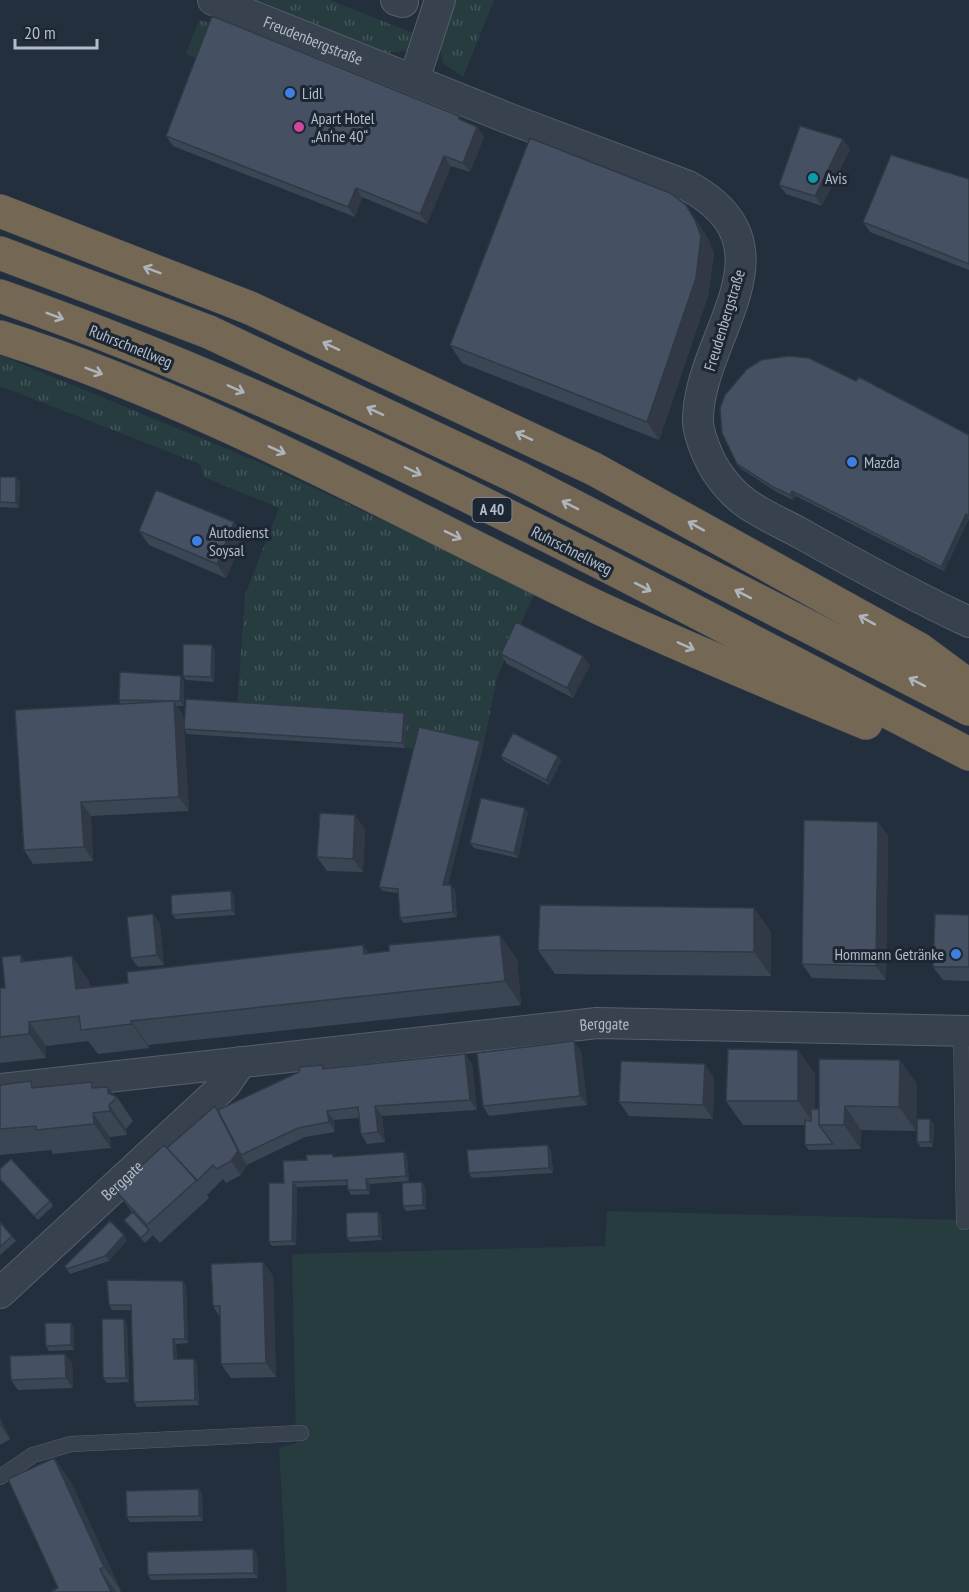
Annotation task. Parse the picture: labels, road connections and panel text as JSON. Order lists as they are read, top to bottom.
{
  "streets": {
    "highway": ["Ruhrschnellweg", "A 40"],
    "street": ["Freudenbergstraße", "Berggate"]
  },
  "places": [
    "Lidl",
    "Apart Hotel „An‘ne 40“",
    "Avis",
    "Mazda",
    "Autodienst Soysal",
    "Hommann Getränke"
  ],
  "scale_bar": "20 m"
}
